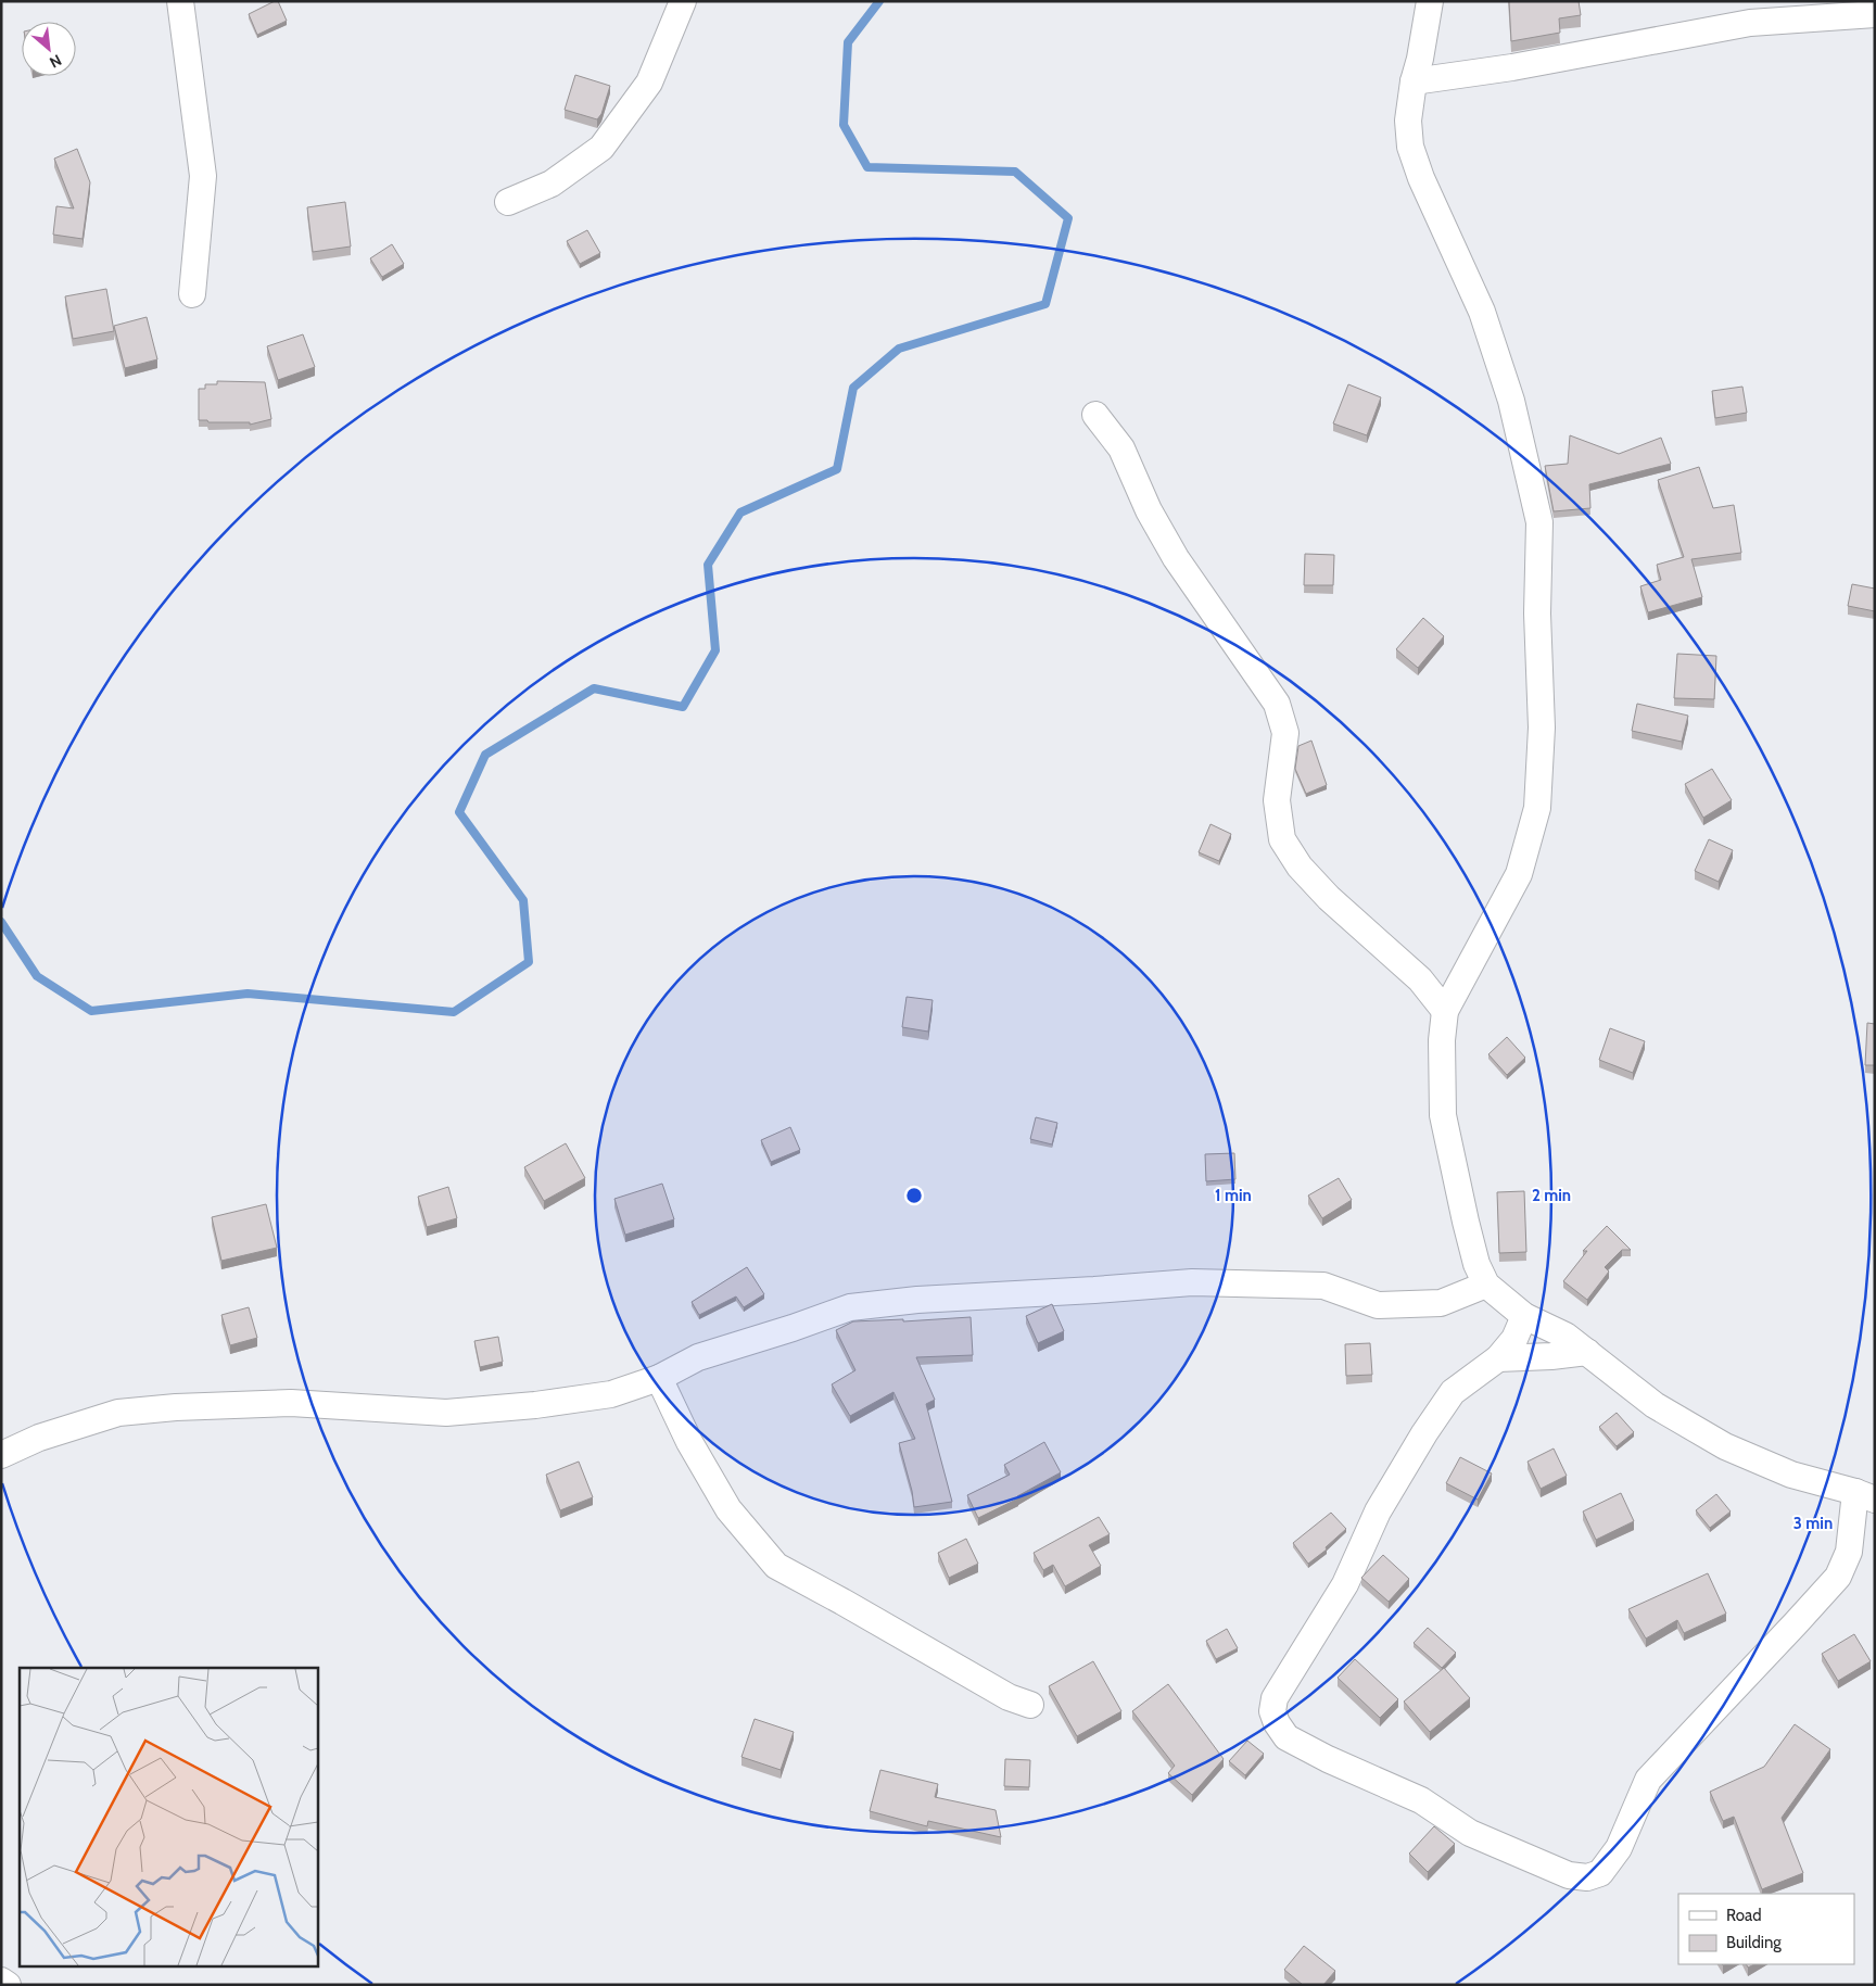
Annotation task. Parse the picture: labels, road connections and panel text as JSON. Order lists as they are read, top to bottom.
{
  "legend": ["Road", "Building"],
  "north": "bottom right",
  "rings": ["1 min", "2 min", "3 min"]
}
